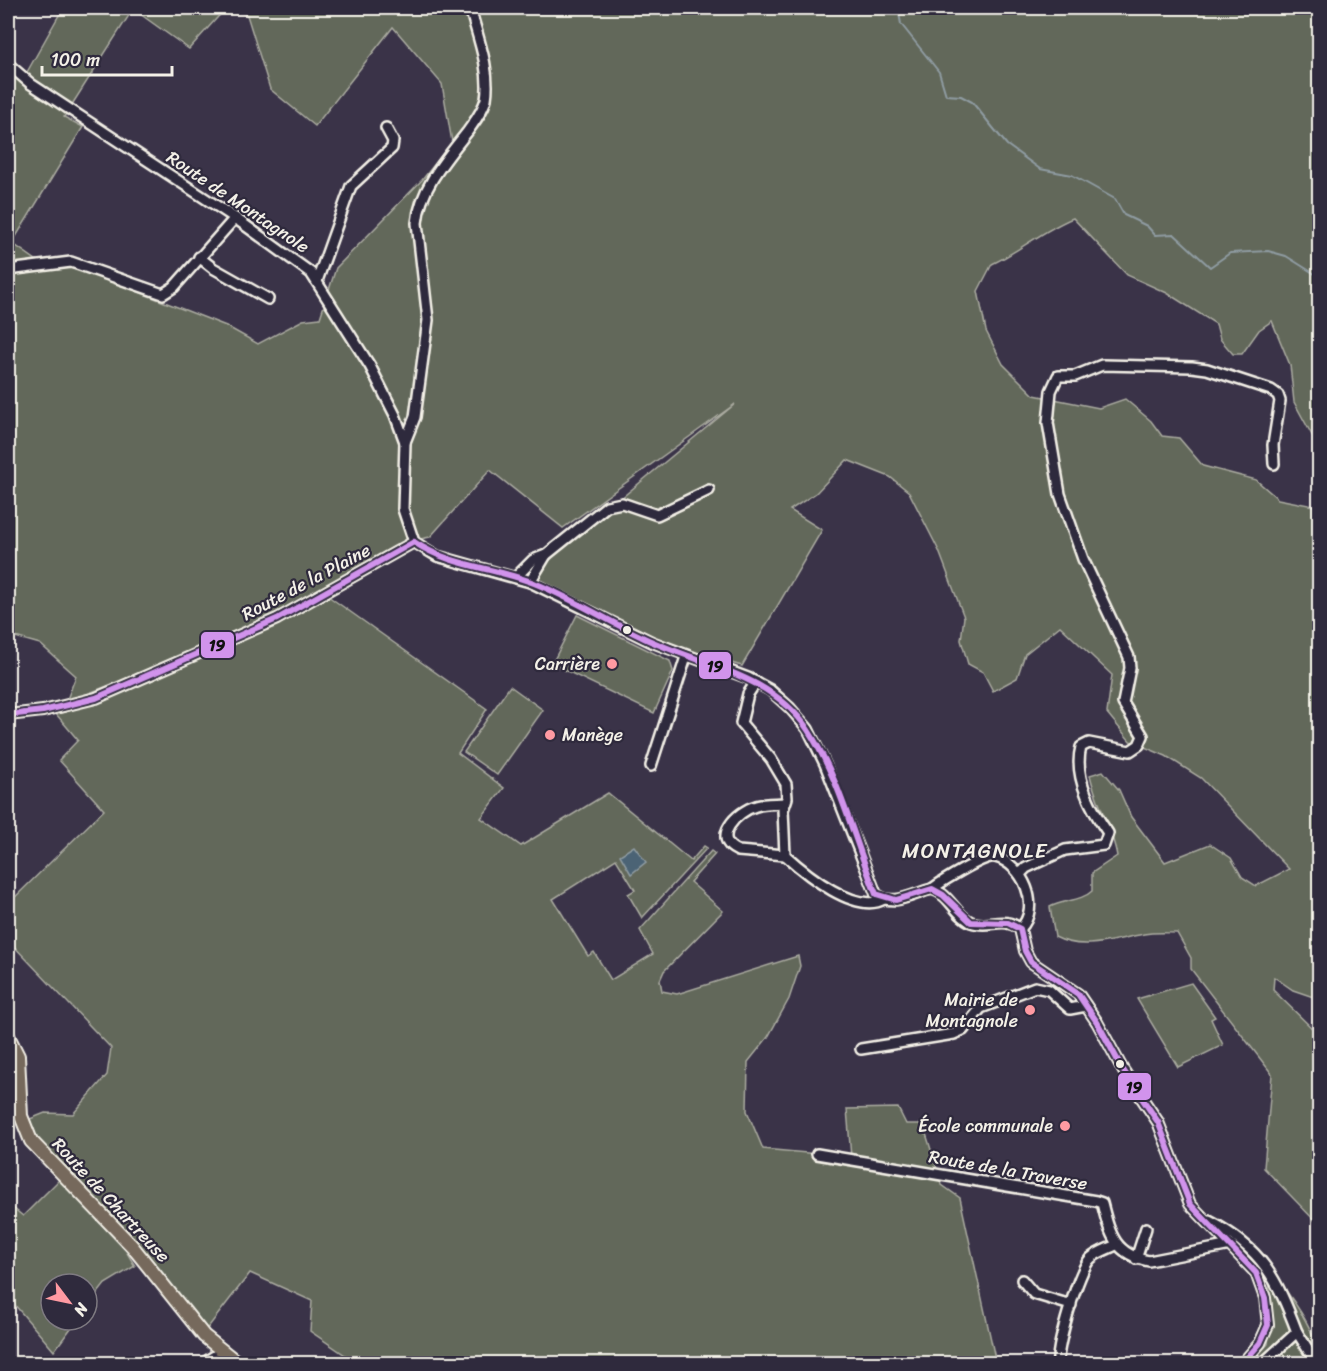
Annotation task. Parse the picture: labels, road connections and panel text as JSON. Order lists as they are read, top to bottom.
{
  "streets": {
    "main road": ["Route de Chartreuse"],
    "street": ["Route de Montagnole", "Route de la Plaine", "Route de la Traverse"]
  },
  "crossings": [
    ["Route de Montagnole", "Route de la Plaine"]
  ],
  "districts": ["MONTAGNOLE"],
  "places": [
    "Carrière",
    "Manège",
    "Mairie de Montagnole",
    "École communale"
  ],
  "lines": ["transit line 19"],
  "scale_bar": "100 m",
  "north": "bottom right"
}
